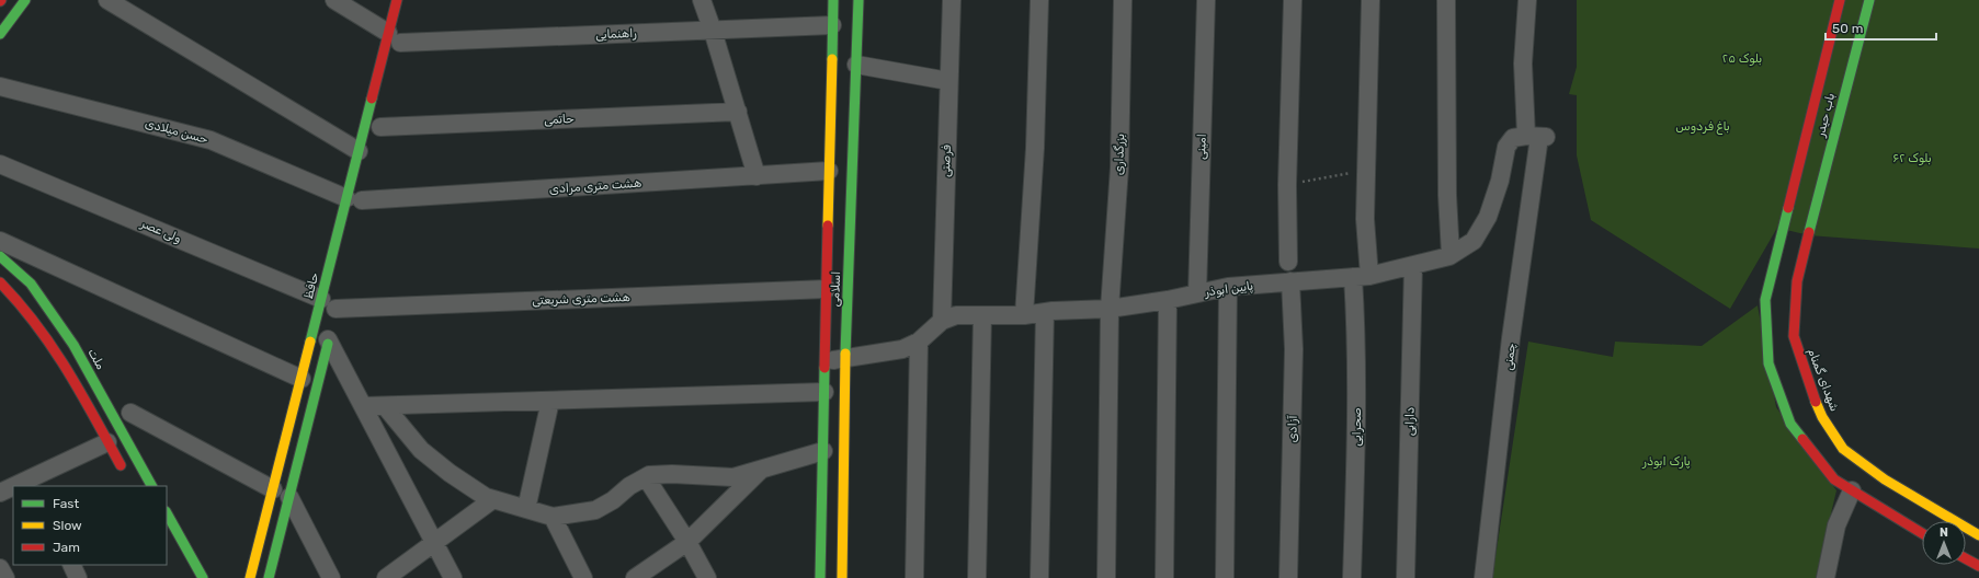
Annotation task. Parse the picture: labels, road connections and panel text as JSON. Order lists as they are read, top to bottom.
{
  "streets": {
    "street": [
      "راهنمایی",
      "باب حیدر",
      "حاتمی",
      "حسن میلادی",
      "امینی",
      "بزرگداری",
      "فرصتی",
      "هشت متری مرادی",
      "ولی عصر",
      "حافظ",
      "اسلامی",
      "پایین ابوذر",
      "هشت متری شریعتی",
      "چمنی",
      "ملت",
      "شهدای گمنام",
      "دارابی",
      "صحرایی",
      "آزادی"
    ]
  },
  "crossings": [
    ["راهنمایی", "حافظ"],
    ["راهنمایی", "اسلامی"],
    ["باب حیدر", "شهدای گمنام"],
    ["حسن میلادی", "هشت متری مرادی"],
    ["حسن میلادی", "حافظ"],
    ["امینی", "پایین ابوذر"],
    ["بزرگداری", "پایین ابوذر"],
    ["فرصتی", "پایین ابوذر"],
    ["هشت متری مرادی", "حافظ"],
    ["هشت متری مرادی", "اسلامی"],
    ["ولی عصر", "حافظ"],
    ["ولی عصر", "هشت متری شریعتی"],
    ["حافظ", "هشت متری شریعتی"],
    ["اسلامی", "پایین ابوذر"],
    ["اسلامی", "هشت متری شریعتی"],
    ["پایین ابوذر", "چمنی"],
    ["پایین ابوذر", "دارابی"],
    ["پایین ابوذر", "صحرایی"],
    ["پایین ابوذر", "آزادی"]
  ],
  "parks": [
    "بلوک ۲۵",
    "باغ فردوس",
    "بلوک ۶۲",
    "پارک ابوذر"
  ],
  "legend": ["Fast", "Slow", "Jam"],
  "scale_bar": "50 m",
  "north": "top"
}
